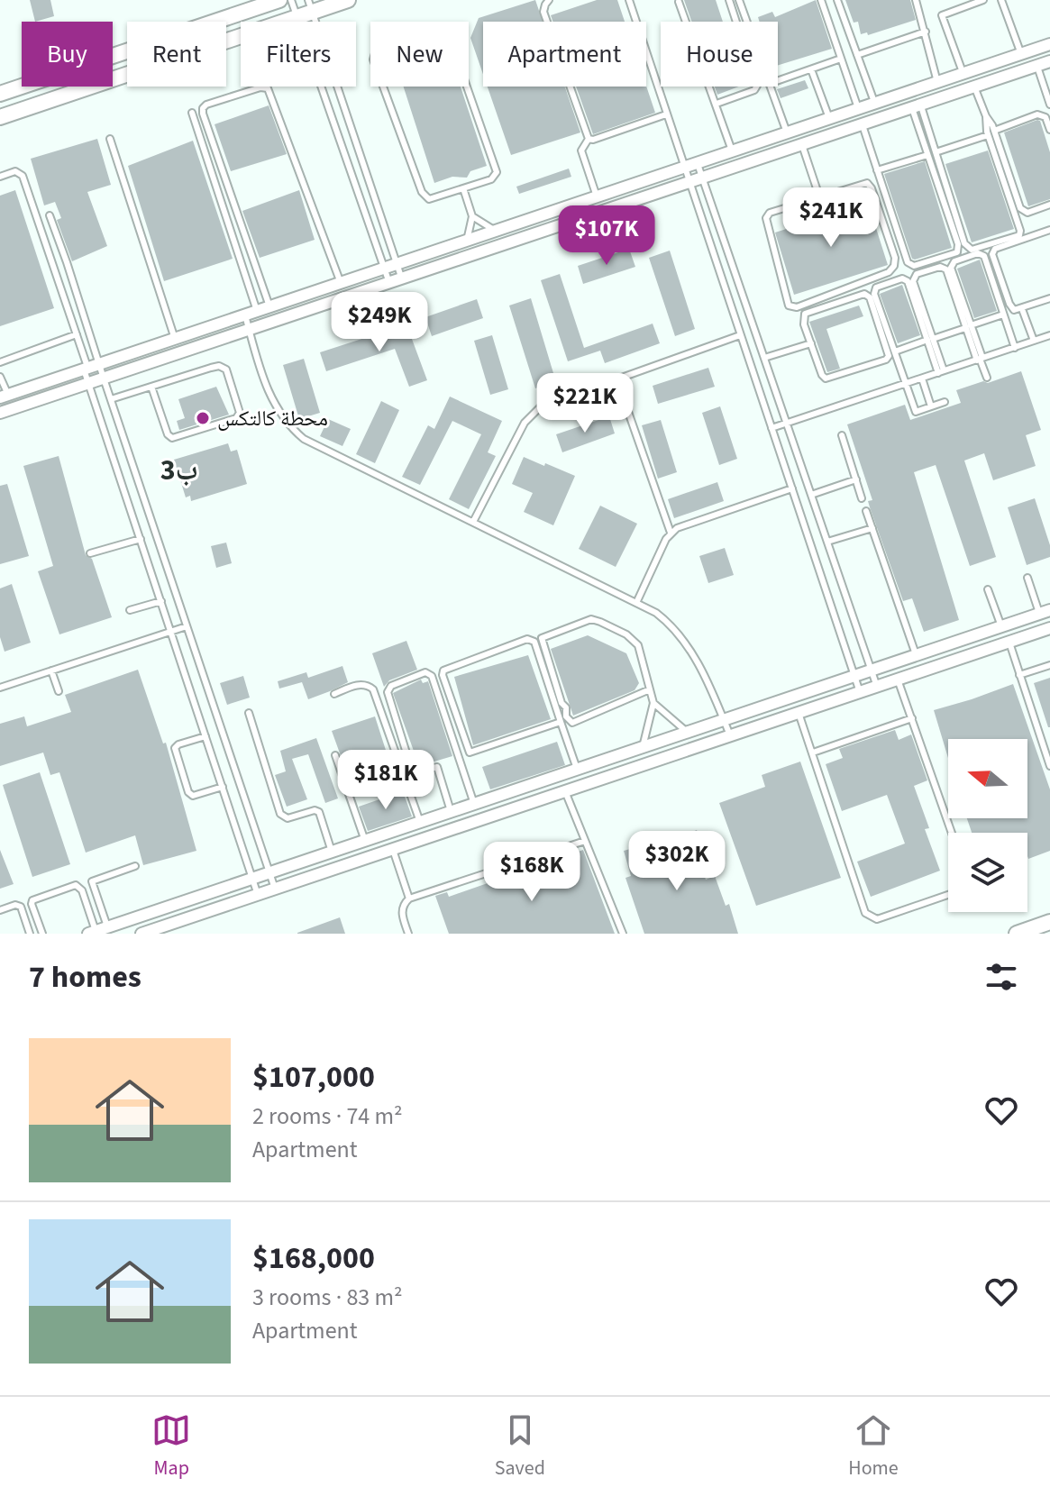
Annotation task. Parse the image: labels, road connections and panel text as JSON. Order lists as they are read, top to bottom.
{
  "districts": ["ب3"],
  "places": ["محطة كالتكس"],
  "north": "left",
  "page": {
    "chip": [
      "Buy",
      "Rent",
      "Filters",
      "New",
      "Apartment",
      "House"
    ],
    "price": [
      "$241K",
      "$107K",
      "$249K",
      "$221K",
      "$181K",
      "$302K",
      "$168K"
    ],
    "heading": "7 homes",
    "list": [
      {
        "name": "$107,000",
        "note": "2 rooms · 74 m² · Apartment"
      },
      {
        "name": "$168,000",
        "note": "3 rooms · 83 m² · Apartment"
      }
    ],
    "tabs": ["Map", "Saved", "Home"]
  }
}
